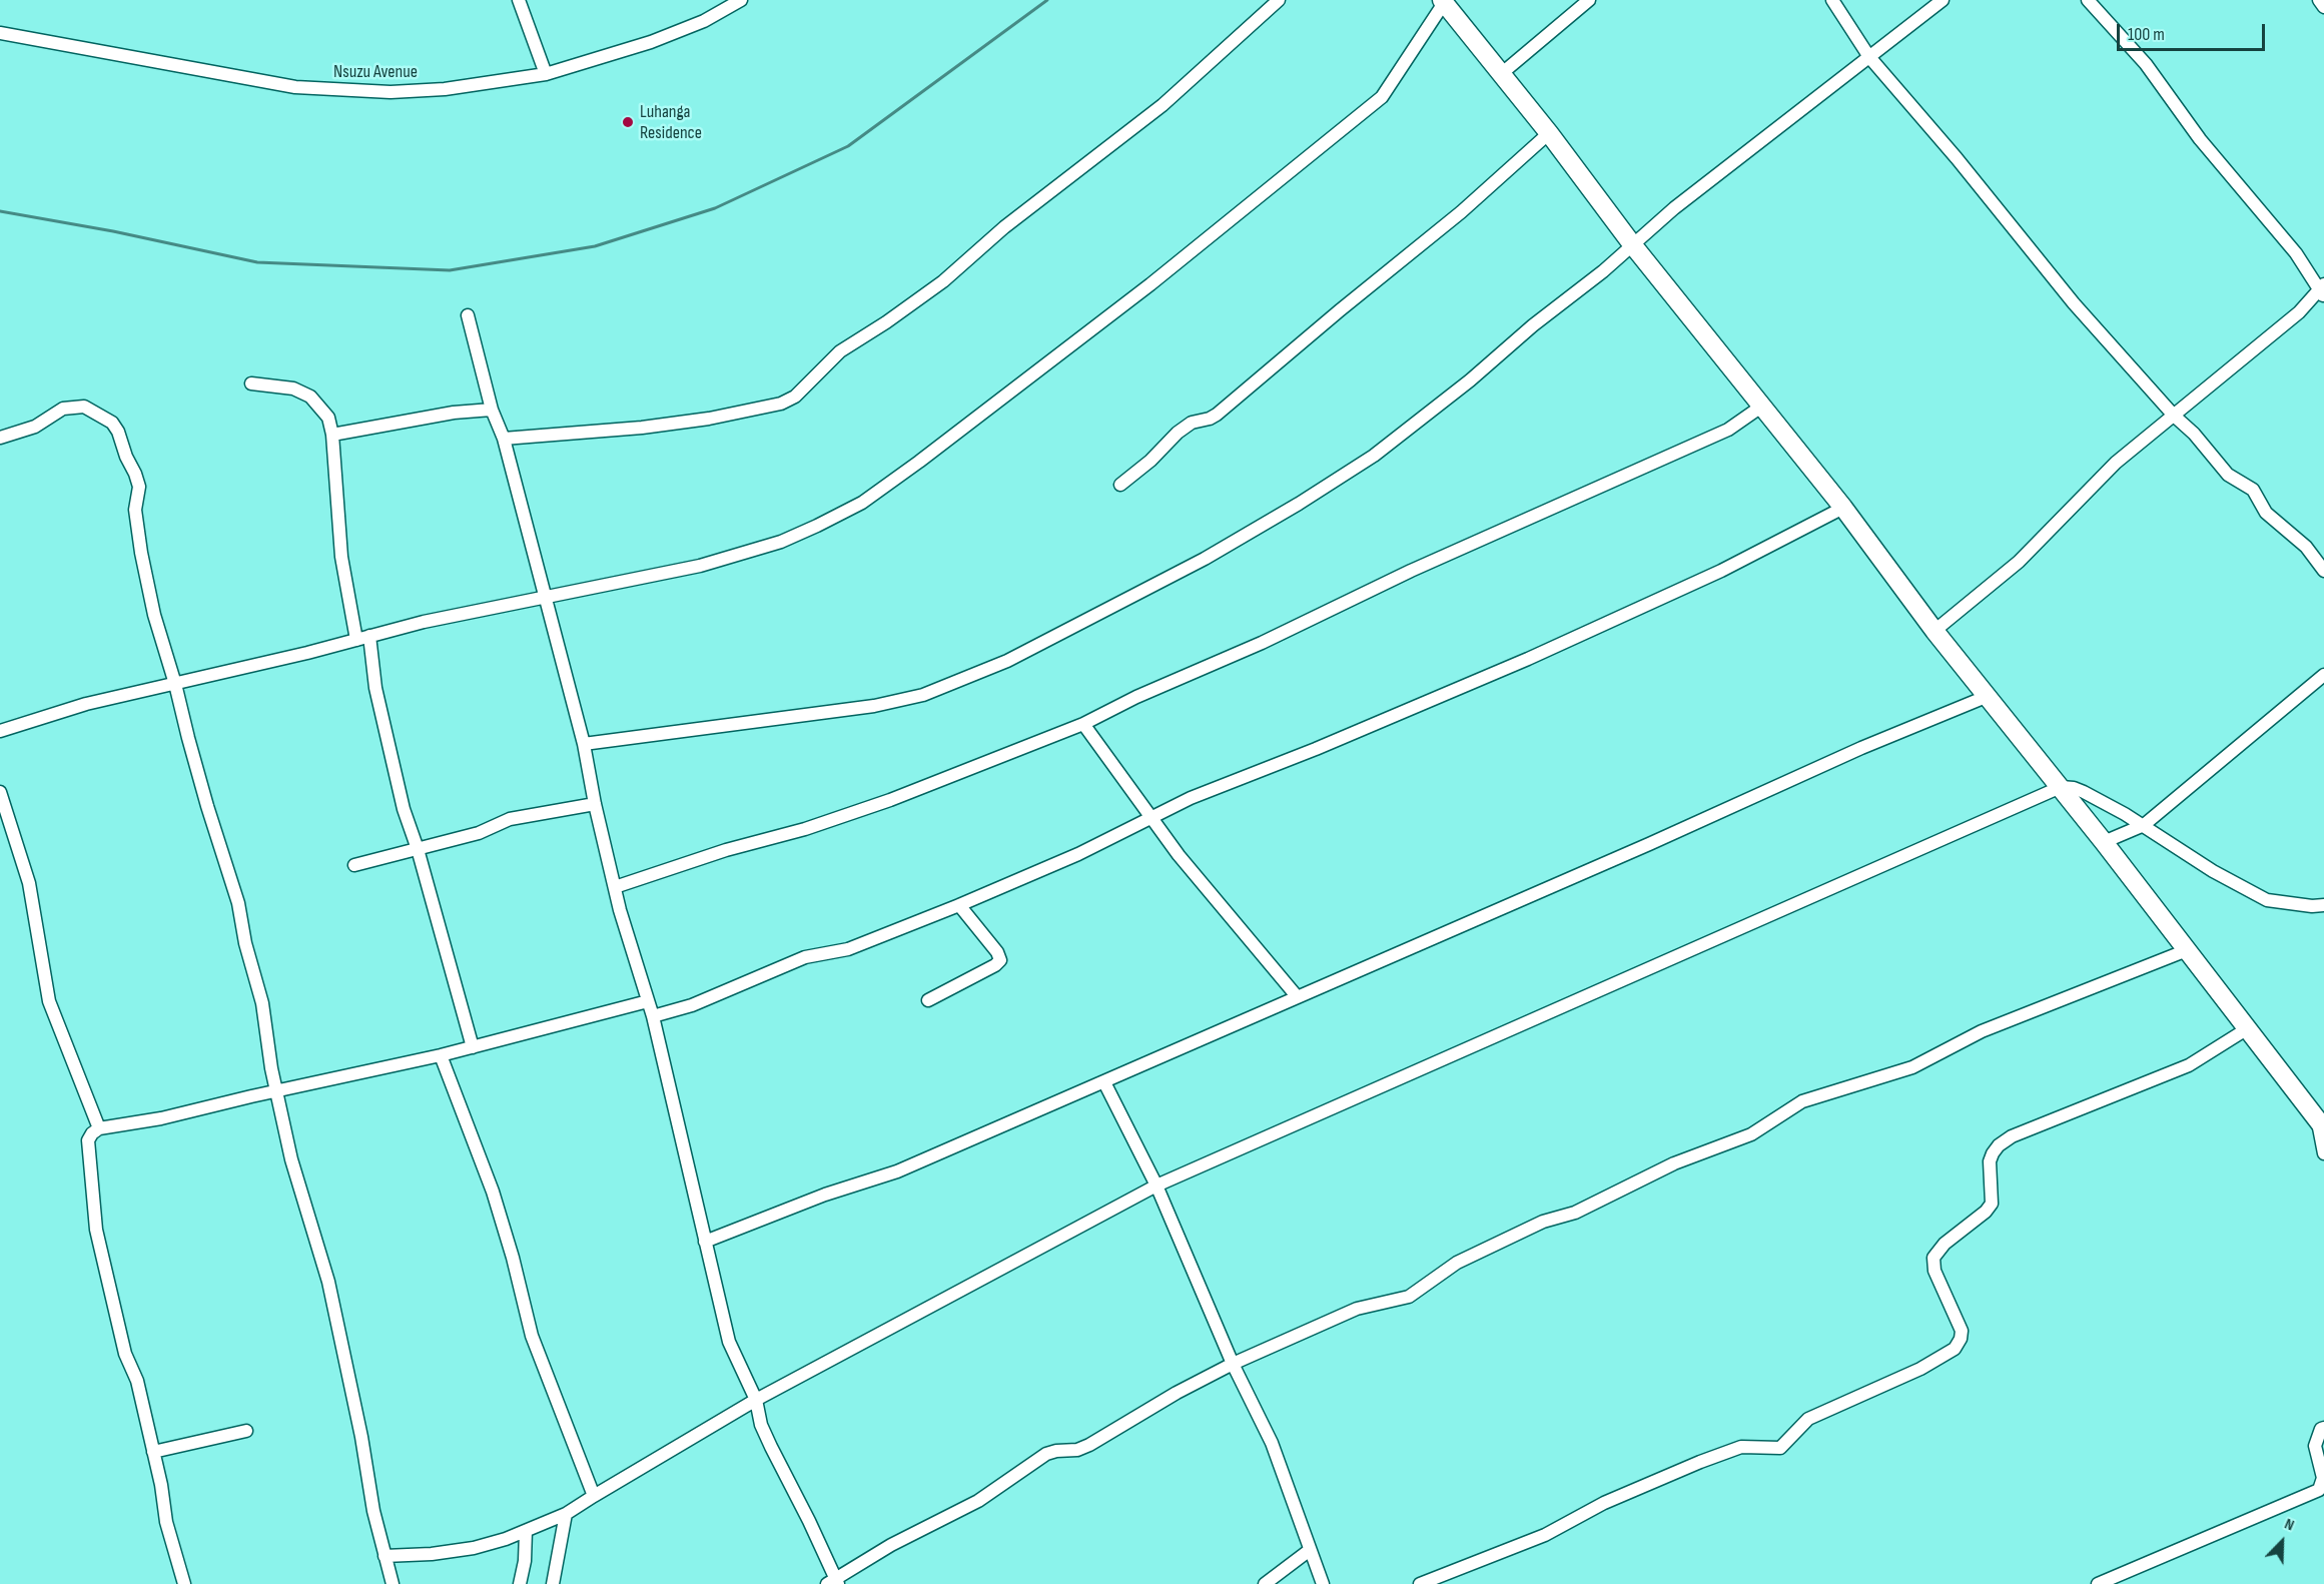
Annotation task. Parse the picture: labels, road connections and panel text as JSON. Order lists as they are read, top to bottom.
{
  "streets": {
    "street": ["Nsuzu Avenue"]
  },
  "places": ["Luhanga Residence"],
  "scale_bar": "100 m",
  "north": "top right"
}
